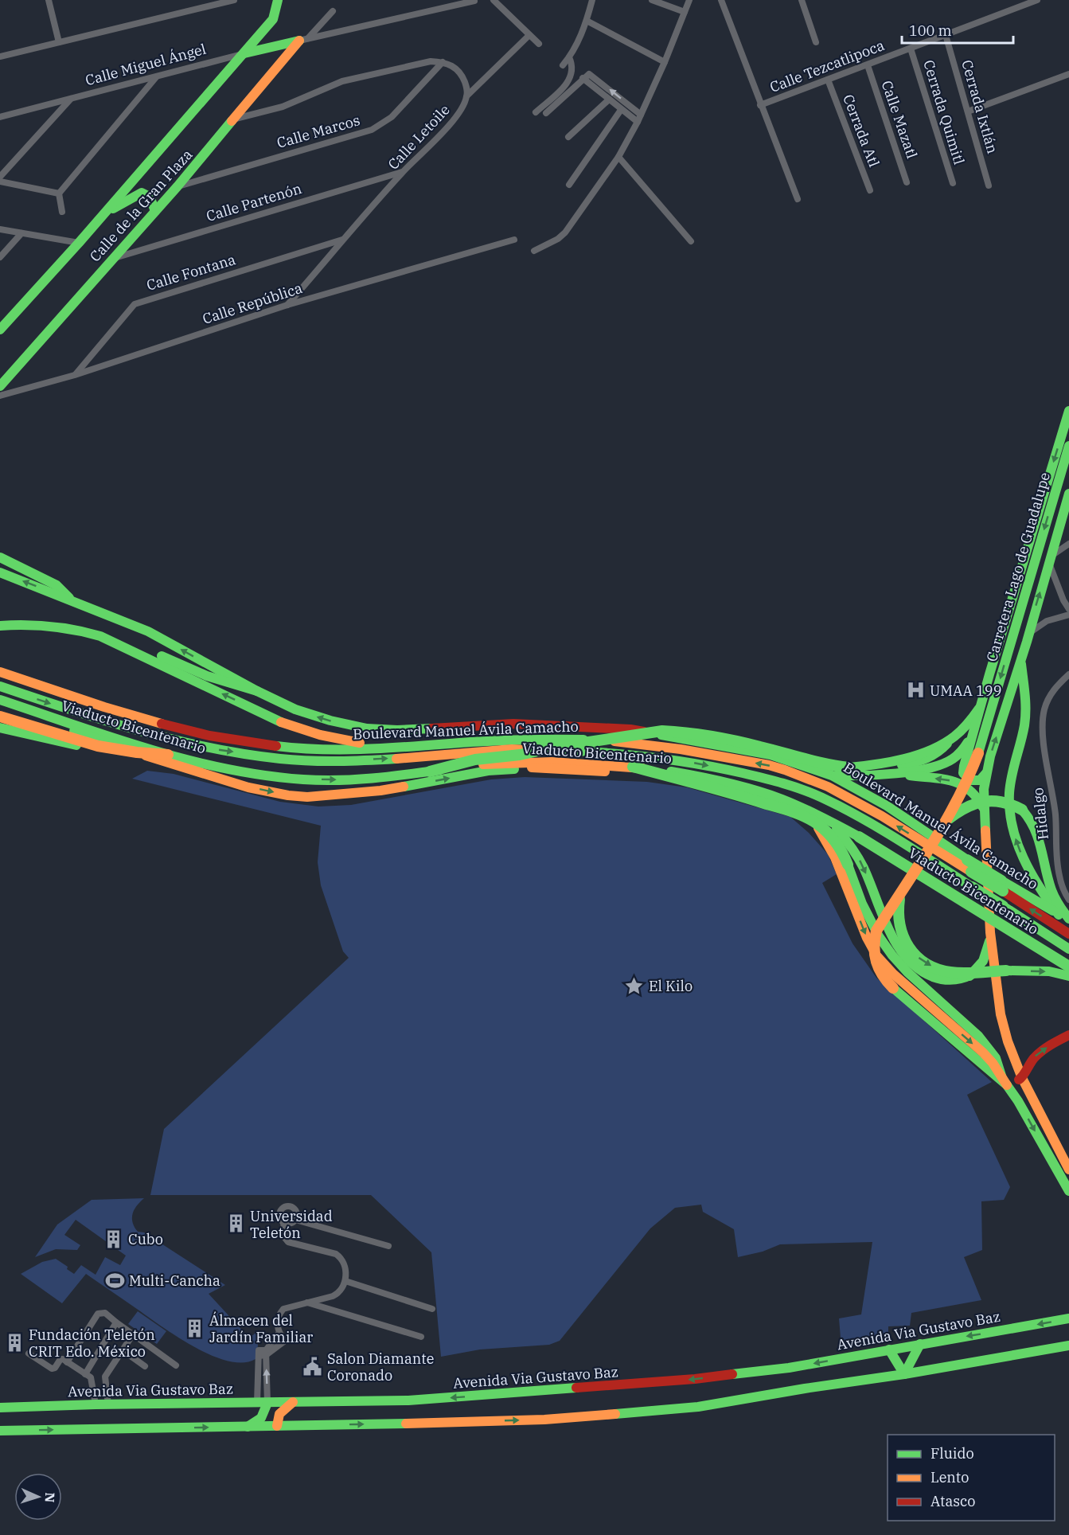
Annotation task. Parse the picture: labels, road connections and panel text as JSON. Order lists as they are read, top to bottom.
{
  "streets": {
    "main road": [
      "Calle Miguel Ángel",
      "Calle de la Gran Plaza",
      "Carretera Lago de Guadalupe",
      "Viaducto Bicentenario",
      "Boulevard Manuel Ávila Camacho",
      "Avenida Via Gustavo Baz"
    ],
    "street": [
      "Calle Tezcatlipoca",
      "Cerrada Ixtlán",
      "Cerrada Quimitl",
      "Calle Mazatl",
      "Cerrada Atl",
      "Calle Marcos",
      "Calle Letoile",
      "Calle Partenón",
      "Calle Fontana",
      "Calle República",
      "Hidalgo"
    ]
  },
  "crossings": [
    ["Calle Miguel Ángel", "Calle de la Gran Plaza"],
    ["Calle Tezcatlipoca", "Cerrada Ixtlán"],
    ["Calle Tezcatlipoca", "Cerrada Quimitl"],
    ["Calle Tezcatlipoca", "Calle Mazatl"],
    ["Calle Tezcatlipoca", "Cerrada Atl"],
    ["Calle Marcos", "Calle de la Gran Plaza"],
    ["Calle Letoile", "Calle Partenón"],
    ["Calle Letoile", "Calle Fontana"],
    ["Calle Letoile", "Calle República"],
    ["Calle Partenón", "Calle de la Gran Plaza"],
    ["Calle Fontana", "Calle República"]
  ],
  "places": {
    "hospital": ["UMAA 199"],
    "place": ["El Kilo"],
    "building": [
      "Universidad Teletón",
      "Cubo",
      "Álmacen del Jardín Familiar",
      "Fundación Teletón CRIT Edo. México"
    ],
    "sports": ["Multi-Cancha"],
    "public building": ["Salon Diamante Coronado"]
  },
  "legend": ["Fluido", "Lento", "Atasco"],
  "scale_bar": "100 m",
  "north": "right"
}
